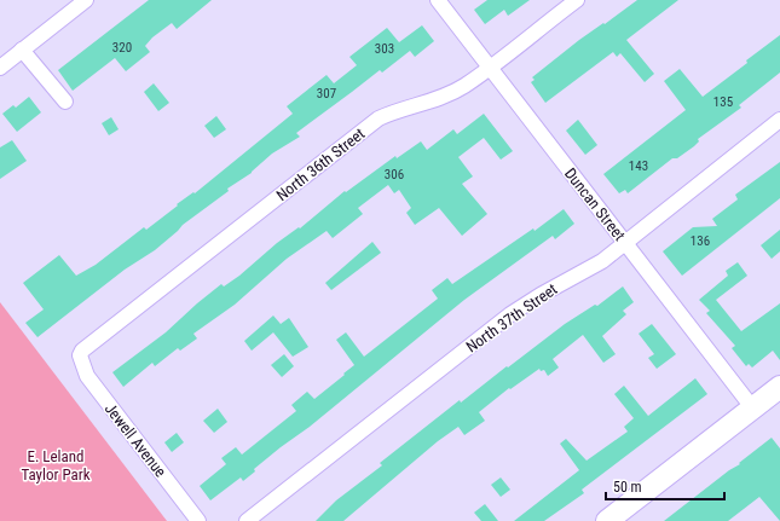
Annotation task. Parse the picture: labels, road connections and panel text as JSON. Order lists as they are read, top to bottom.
{
  "streets": {
    "street": [
      "North 36th Street",
      "Duncan Street",
      "North 37th Street",
      "Jewell Avenue"
    ]
  },
  "crossings": [
    ["North 36th Street", "Duncan Street"],
    ["North 36th Street", "Jewell Avenue"],
    ["Duncan Street", "North 37th Street"]
  ],
  "parks": ["E. Leland Taylor Park"],
  "house_numbers": [
    "320",
    "303",
    "307",
    "135",
    "143",
    "306",
    "136"
  ],
  "scale_bar": "50 m"
}
